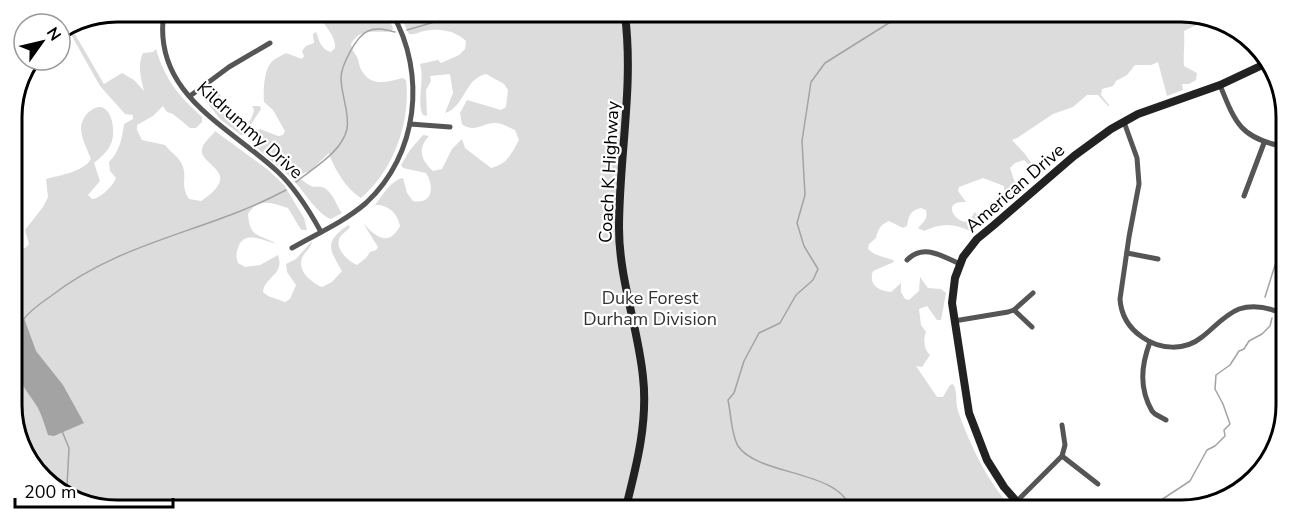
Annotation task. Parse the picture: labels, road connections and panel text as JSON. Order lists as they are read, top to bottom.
{
  "streets": {
    "street": ["Kildrummy Drive", "Coach K Highway", "American Drive"]
  },
  "parks": ["Duke Forest Durham Division"],
  "scale_bar": "200 m",
  "north": "top right"
}
